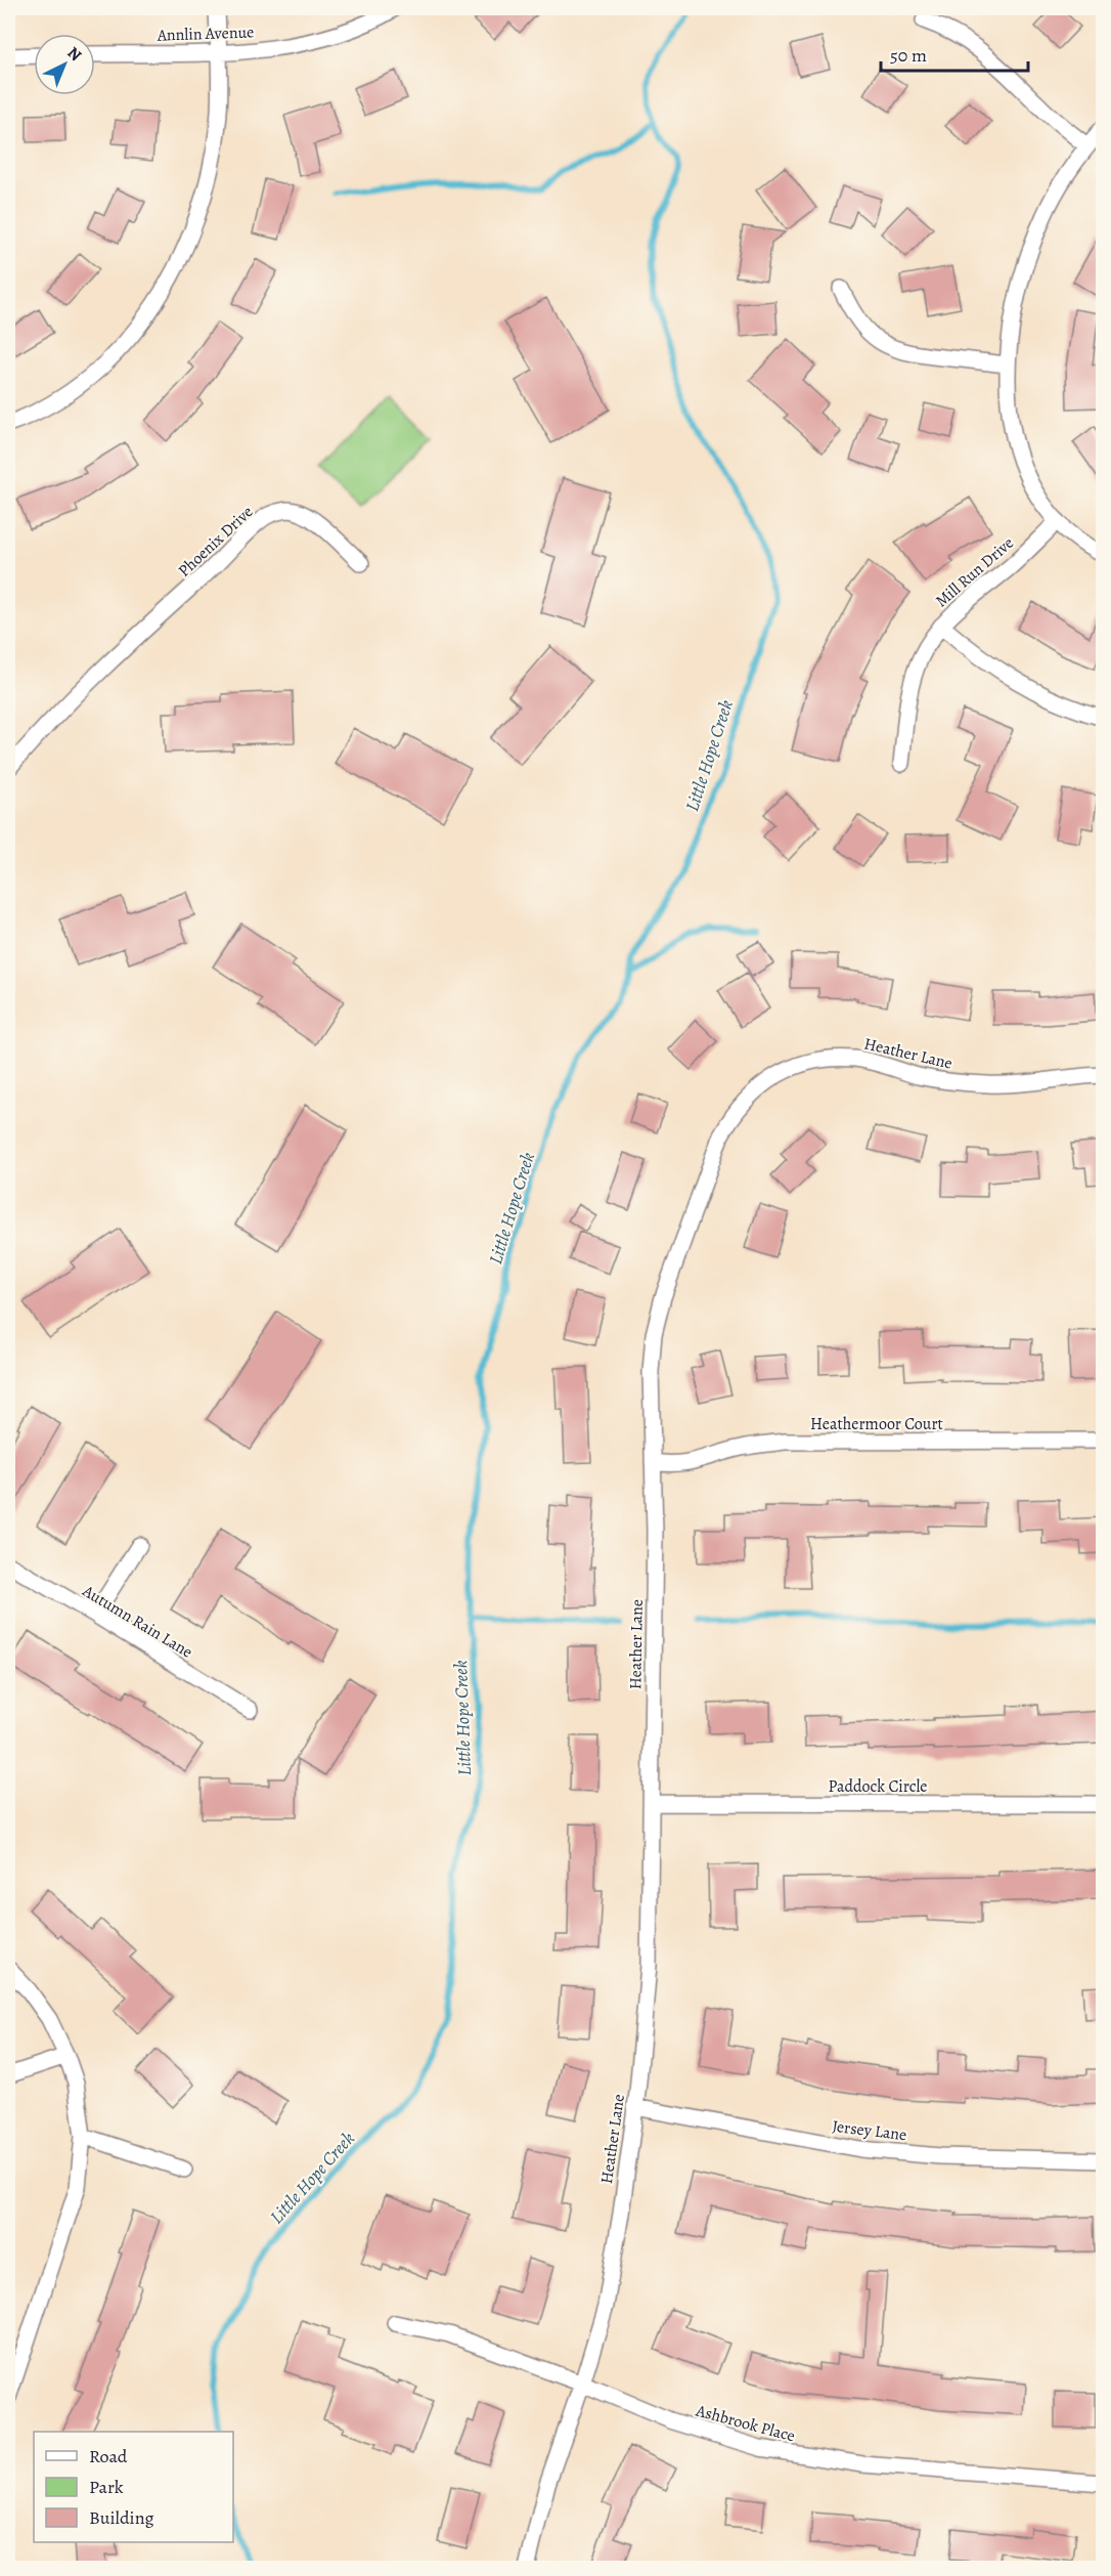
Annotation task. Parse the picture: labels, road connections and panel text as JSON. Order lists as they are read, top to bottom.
{
  "streets": {
    "street": [
      "Annlin Avenue",
      "Phoenix Drive",
      "Mill Run Drive",
      "Heather Lane",
      "Heathermoor Court",
      "Autumn Rain Lane",
      "Paddock Circle",
      "Jersey Lane",
      "Ashbrook Place"
    ]
  },
  "crossings": [
    ["Heather Lane", "Heathermoor Court"],
    ["Heather Lane", "Paddock Circle"],
    ["Heather Lane", "Jersey Lane"],
    ["Heather Lane", "Ashbrook Place"]
  ],
  "water": ["Little Hope Creek"],
  "legend": ["Road", "Park", "Building"],
  "scale_bar": "50 m",
  "north": "top right"
}
